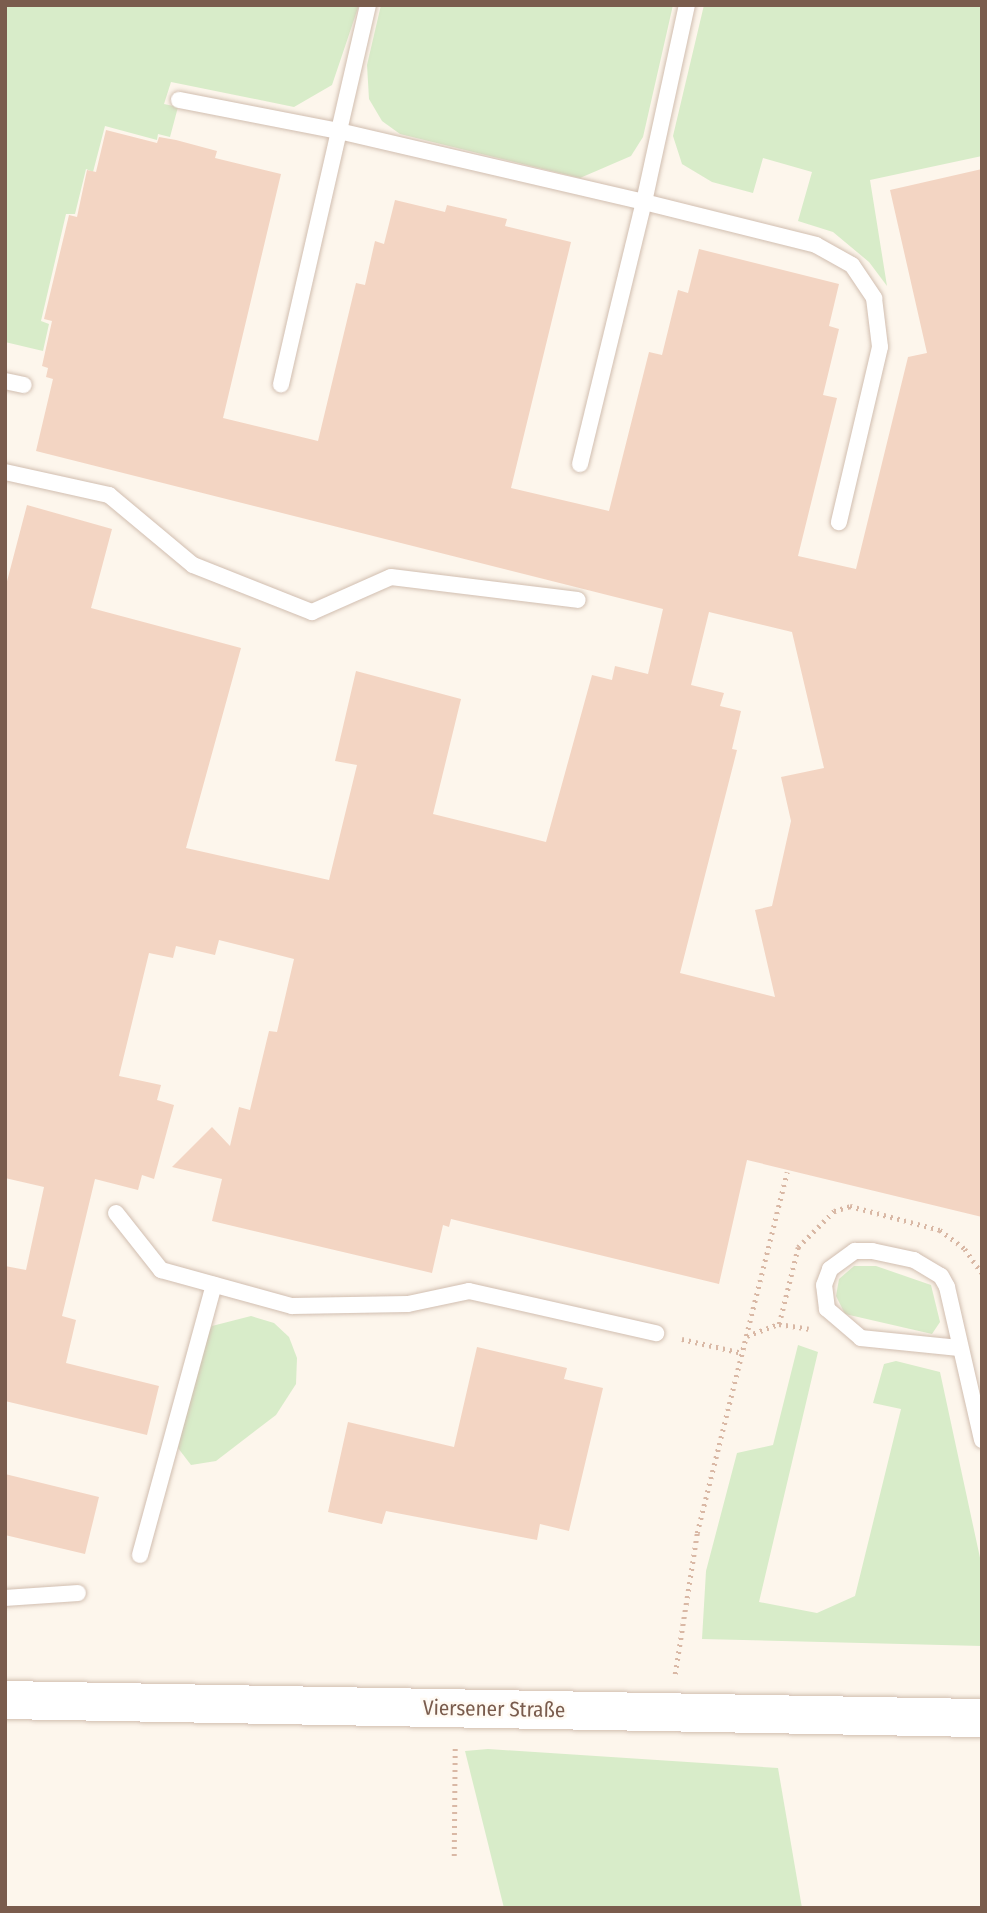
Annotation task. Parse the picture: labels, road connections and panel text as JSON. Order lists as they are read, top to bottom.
{
  "streets": {
    "main road": ["Viersener Straße"]
  }
}
